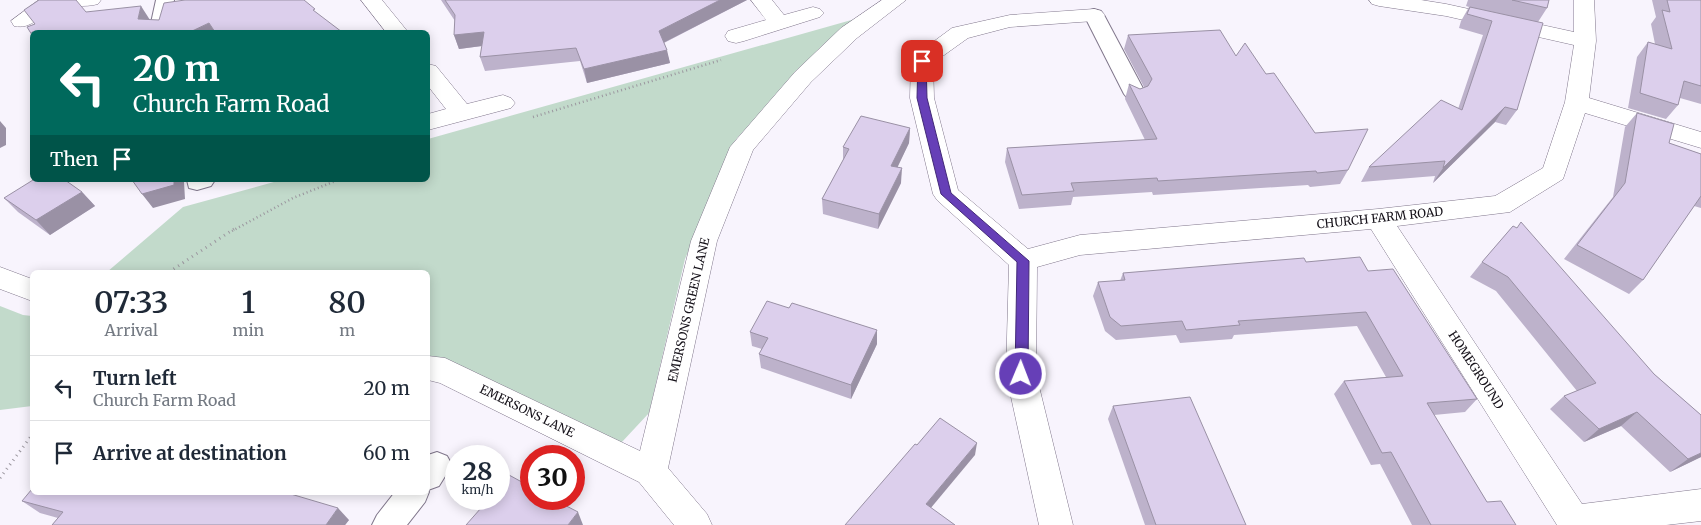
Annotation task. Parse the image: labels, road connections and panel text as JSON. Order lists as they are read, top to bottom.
{
  "streets": {
    "street": [
      "CHURCH FARM ROAD",
      "EMERSONS GREEN LANE",
      "HOMEGROUND",
      "EMERSONS LANE"
    ]
  },
  "crossings": [
    ["CHURCH FARM ROAD", "HOMEGROUND"],
    ["EMERSONS GREEN LANE", "EMERSONS LANE"]
  ],
  "page": {
    "turn": ["20 m", "Church Farm Road"],
    "then": "Then",
    "eta": [
      "07:33",
      "Arrival",
      "1",
      "min",
      "80",
      "m"
    ],
    "list": [
      {
        "name": "Turn left",
        "note": "Church Farm Road",
        "value": "20 m"
      },
      {
        "name": "Arrive at destination",
        "value": "60 m"
      }
    ],
    "speed": "28 km/h",
    "limit": "30"
  }
}
